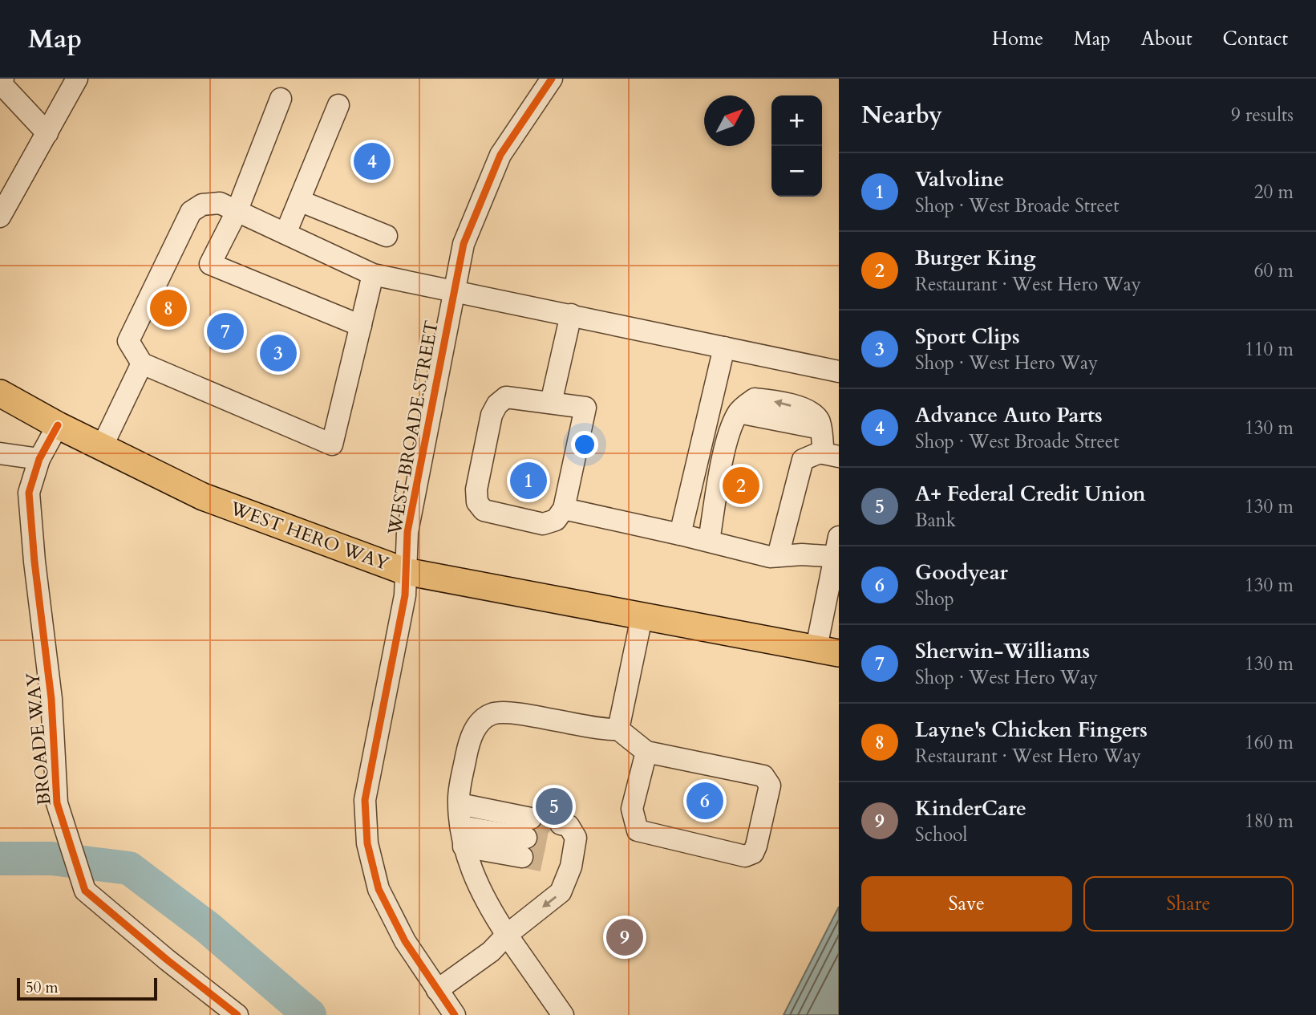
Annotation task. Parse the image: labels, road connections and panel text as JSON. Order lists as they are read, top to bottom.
{
  "streets": {
    "main road": ["WEST HERO WAY"],
    "street": ["WEST BROADE STREET", "BROADE WAY"]
  },
  "crossings": [
    ["WEST BROADE STREET", "WEST HERO WAY"],
    ["WEST HERO WAY", "BROADE WAY"]
  ],
  "scale_bar": "50 m",
  "north": "top right",
  "page": {
    "header": "Map",
    "nav": [
      "Home",
      "Map",
      "About",
      "Contact"
    ],
    "heading": ["Nearby", "9 results"],
    "map_buttons": ["+", "−"],
    "pins": [
      "4",
      "8",
      "7",
      "3",
      "1",
      "2",
      "6",
      "5",
      "9"
    ],
    "list": [
      {
        "mark": "1",
        "name": "Valvoline",
        "note": "Shop · West Broade Street",
        "value": "20 m"
      },
      {
        "mark": "2",
        "name": "Burger King",
        "note": "Restaurant · West Hero Way",
        "value": "60 m"
      },
      {
        "mark": "3",
        "name": "Sport Clips",
        "note": "Shop · West Hero Way",
        "value": "110 m"
      },
      {
        "mark": "4",
        "name": "Advance Auto Parts",
        "note": "Shop · West Broade Street",
        "value": "130 m"
      },
      {
        "mark": "5",
        "name": "A+ Federal Credit Union",
        "note": "Bank",
        "value": "130 m"
      },
      {
        "mark": "6",
        "name": "Goodyear",
        "note": "Shop",
        "value": "130 m"
      },
      {
        "mark": "7",
        "name": "Sherwin-Williams",
        "note": "Shop · West Hero Way",
        "value": "130 m"
      },
      {
        "mark": "8",
        "name": "Layne's Chicken Fingers",
        "note": "Restaurant · West Hero Way",
        "value": "160 m"
      },
      {
        "mark": "9",
        "name": "KinderCare",
        "note": "School",
        "value": "180 m"
      }
    ],
    "buttons": ["Save", "Share"],
    "scale": "50 m"
  }
}
